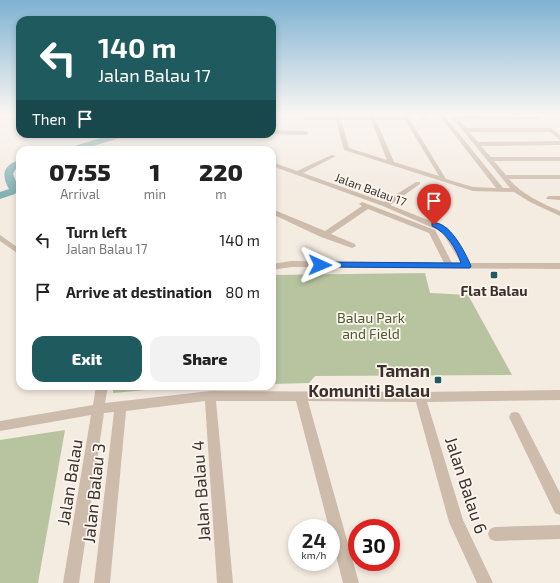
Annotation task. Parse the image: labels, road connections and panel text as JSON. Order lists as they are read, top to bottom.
{
  "streets": {
    "street": [
      "Jalan Balau 17",
      "Jalan Balau",
      "Jalan Balau 6",
      "Jalan Balau 4",
      "Jalan Balau 3"
    ]
  },
  "parks": ["Balau Park and Field"],
  "places": {
    "transit": ["Flat Balau", "Taman Komuniti Balau"]
  },
  "page": {
    "turn": ["140 m", "Jalan Balau 17"],
    "then": "Then",
    "eta": [
      "07:55",
      "Arrival",
      "1",
      "min",
      "220",
      "m"
    ],
    "list": [
      {
        "name": "Turn left",
        "note": "Jalan Balau 17",
        "value": "140 m"
      },
      {
        "name": "Arrive at destination",
        "value": "80 m"
      }
    ],
    "buttons": ["Exit", "Share"],
    "speed": "24 km/h",
    "limit": "30"
  }
}
